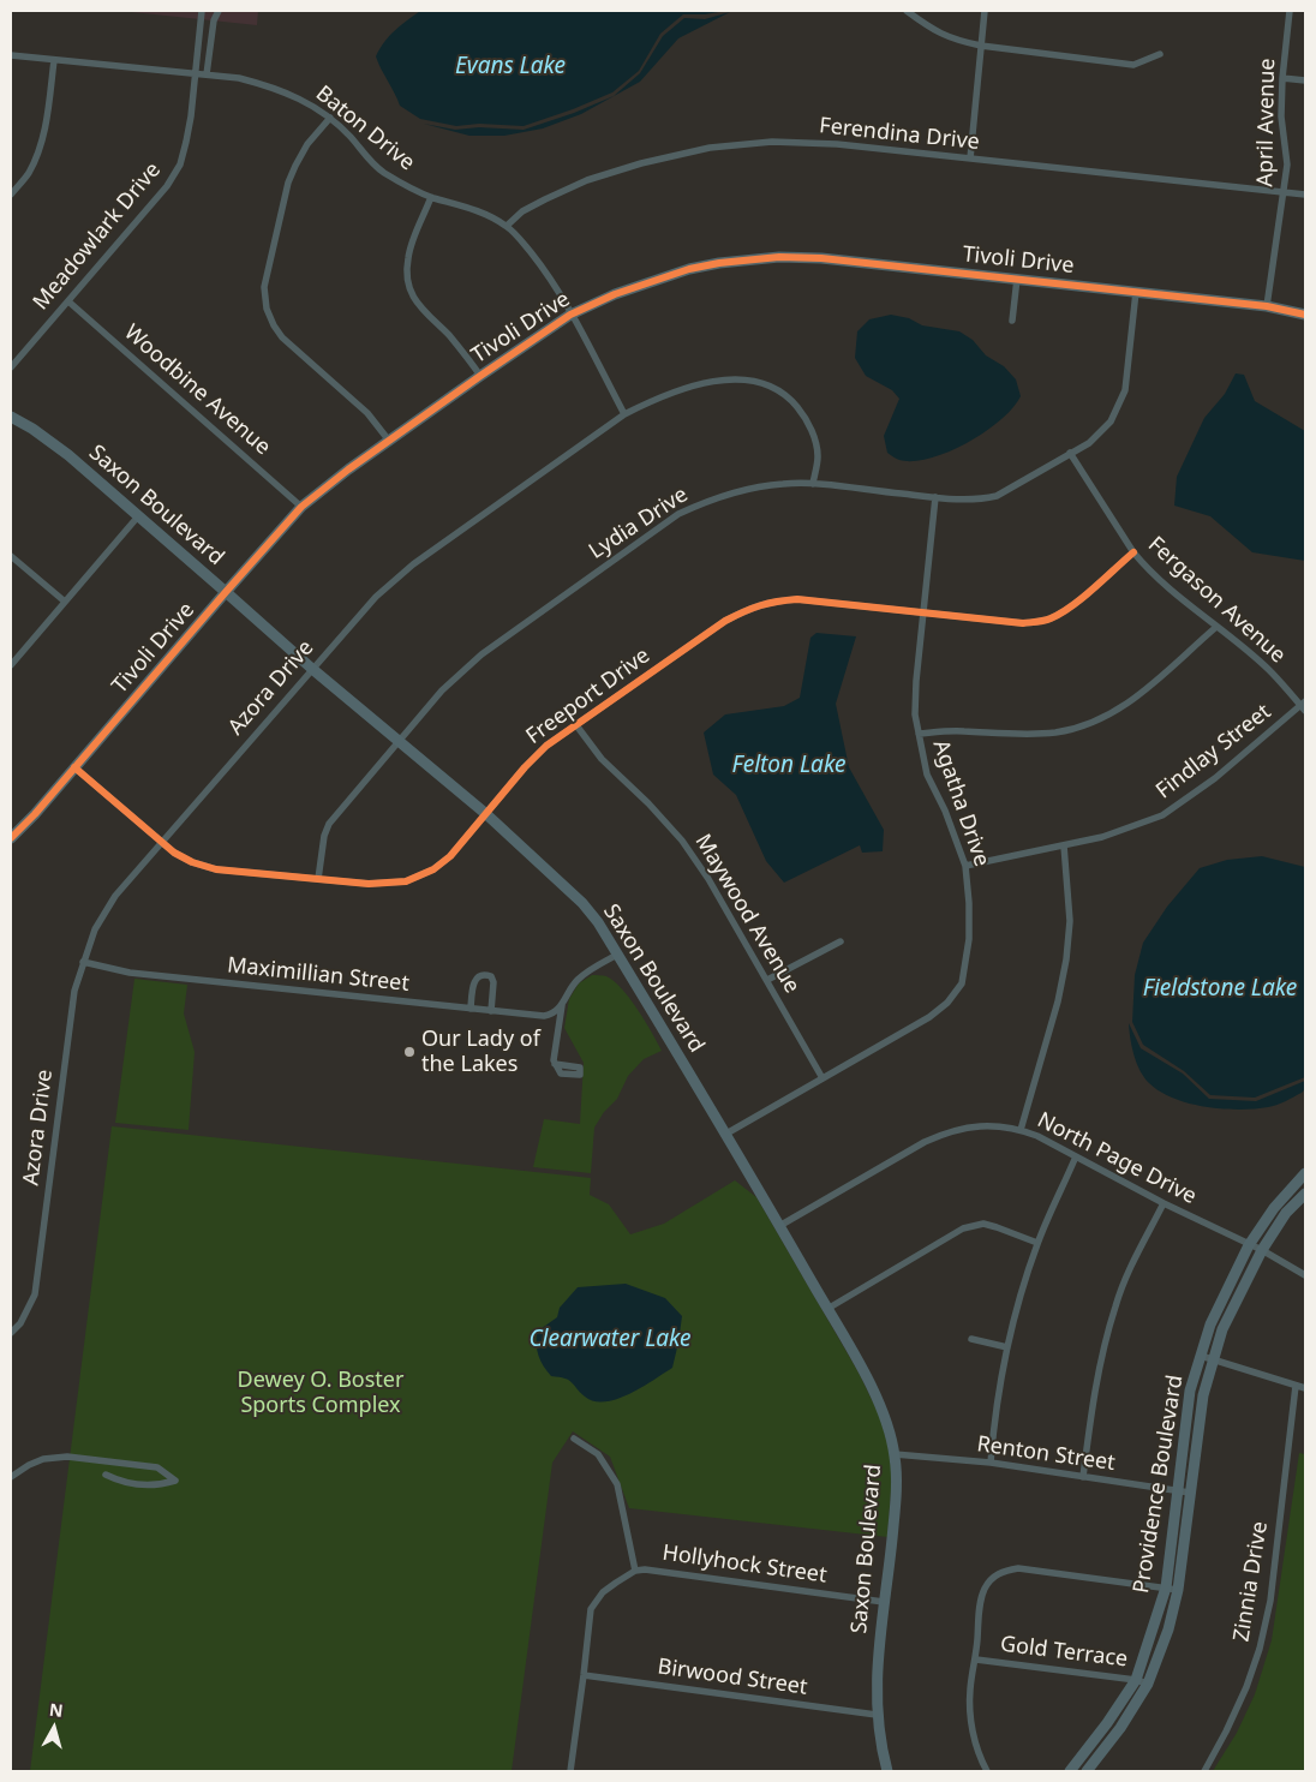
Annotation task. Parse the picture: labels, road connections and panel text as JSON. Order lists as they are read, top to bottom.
{
  "streets": {
    "main road": ["Tivoli Drive", "Saxon Boulevard", "Providence Boulevard"],
    "street": [
      "April Avenue",
      "Baton Drive",
      "Ferendina Drive",
      "Meadowlark Drive",
      "Woodbine Avenue",
      "Lydia Drive",
      "Fergason Avenue",
      "Azora Drive",
      "Freeport Drive",
      "Findlay Street",
      "Agatha Drive",
      "Maywood Avenue",
      "Maximillian Street",
      "North Page Drive",
      "Renton Street",
      "Hollyhock Street",
      "Zinnia Drive",
      "Gold Terrace",
      "Birwood Street"
    ]
  },
  "crossings": [
    ["April Avenue", "Ferendina Drive"],
    ["April Avenue", "Tivoli Drive"],
    ["Baton Drive", "Ferendina Drive"],
    ["Baton Drive", "Meadowlark Drive"],
    ["Baton Drive", "Tivoli Drive"],
    ["Baton Drive", "Azora Drive"],
    ["Meadowlark Drive", "Woodbine Avenue"],
    ["Tivoli Drive", "Woodbine Avenue"],
    ["Tivoli Drive", "Saxon Boulevard"],
    ["Tivoli Drive", "Lydia Drive"],
    ["Tivoli Drive", "Freeport Drive"],
    ["Saxon Boulevard", "Lydia Drive"],
    ["Saxon Boulevard", "Azora Drive"],
    ["Saxon Boulevard", "Freeport Drive"],
    ["Saxon Boulevard", "Agatha Drive"],
    ["Saxon Boulevard", "North Page Drive"],
    ["Saxon Boulevard", "Renton Street"],
    ["Saxon Boulevard", "Hollyhock Street"],
    ["Saxon Boulevard", "Birwood Street"],
    ["Lydia Drive", "Fergason Avenue"],
    ["Lydia Drive", "Azora Drive"],
    ["Lydia Drive", "Freeport Drive"],
    ["Lydia Drive", "Agatha Drive"],
    ["Fergason Avenue", "Freeport Drive"],
    ["Fergason Avenue", "Findlay Street"],
    ["Azora Drive", "Freeport Drive"],
    ["Azora Drive", "Maximillian Street"],
    ["Freeport Drive", "Agatha Drive"],
    ["Freeport Drive", "Maywood Avenue"],
    ["Findlay Street", "Agatha Drive"],
    ["Agatha Drive", "Maywood Avenue"],
    ["North Page Drive", "Providence Boulevard"],
    ["Renton Street", "Providence Boulevard"],
    ["Providence Boulevard", "Gold Terrace"]
  ],
  "water": [
    "Evans Lake",
    "Felton Lake",
    "Fieldstone Lake",
    "Clearwater Lake"
  ],
  "parks": ["Dewey O. Boster Sports Complex"],
  "places": ["Our Lady of the Lakes"],
  "north": "top"
}
